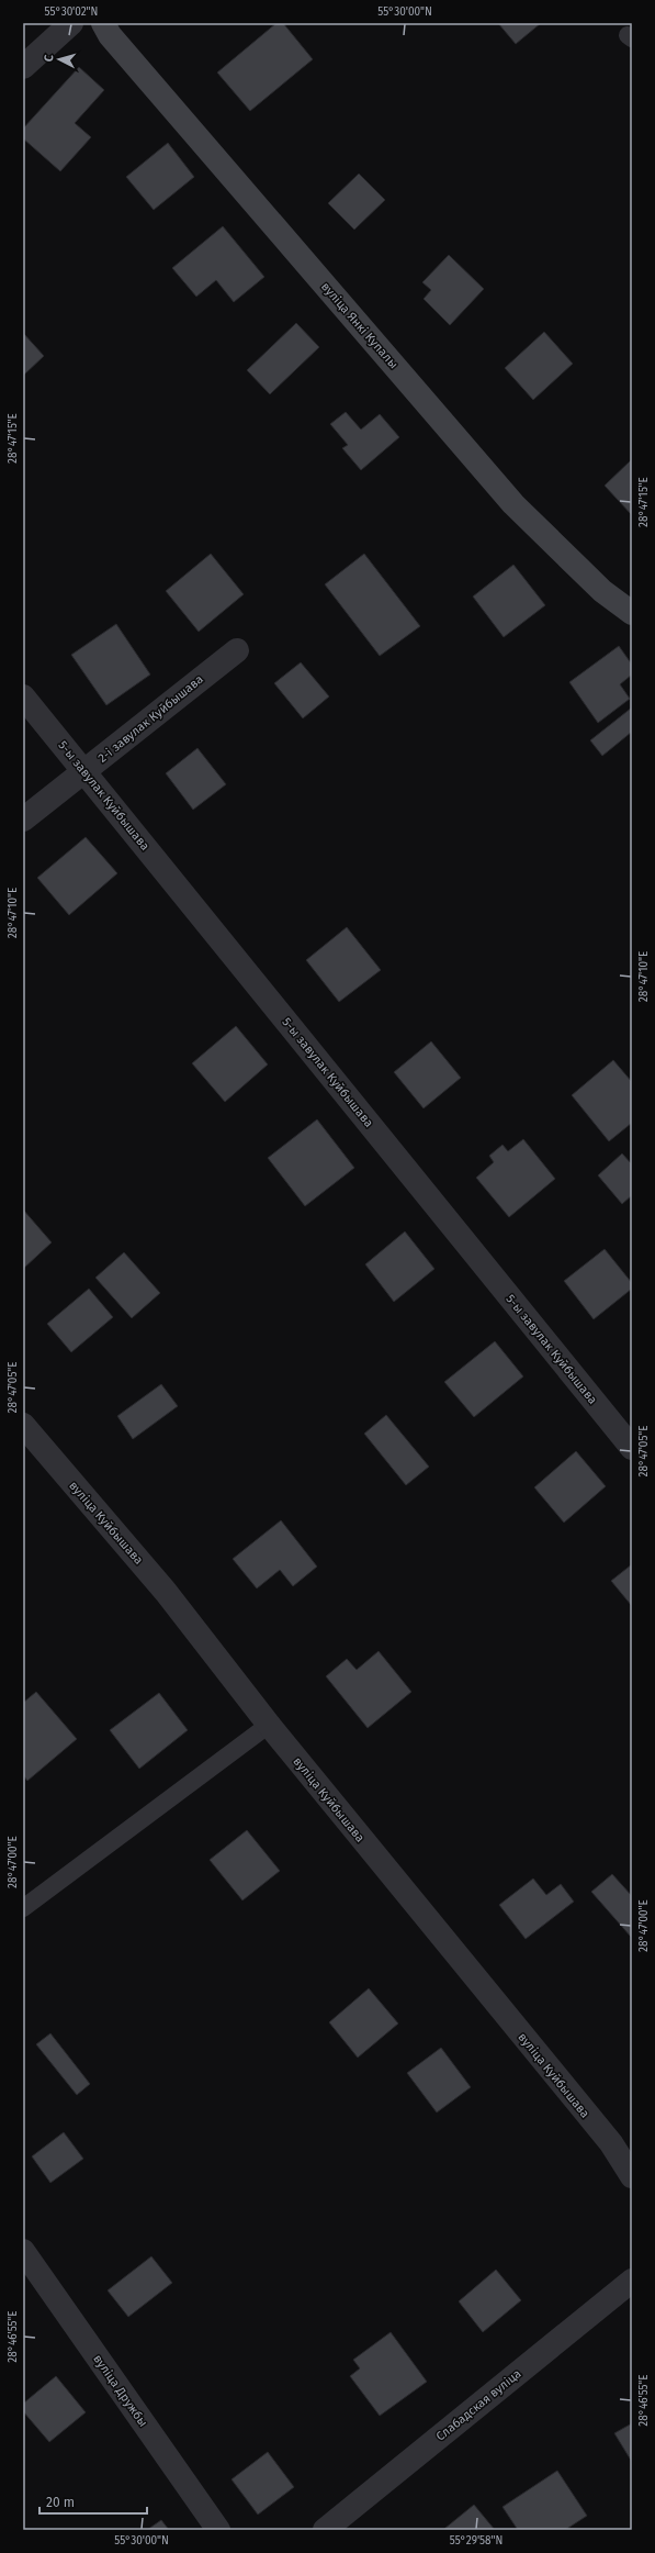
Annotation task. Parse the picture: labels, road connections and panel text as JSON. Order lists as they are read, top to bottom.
{
  "streets": {
    "street": [
      "вуліца Янкі Купалы",
      "2-і завулак Куйбышава",
      "5-ы завулак Куйбышава",
      "вуліца Куйбышава",
      "вуліца Дружбы",
      "Слабадская вуліца"
    ]
  },
  "crossings": [
    ["2-і завулак Куйбышава", "5-ы завулак Куйбышава"]
  ],
  "scale_bar": "20 m",
  "north": "left",
  "coordinates": [
    "55°30'02\"N",
    "55°30'00\"N",
    "28°47'15\"E",
    "28°47'10\"E",
    "28°47'05\"E",
    "28°47'00\"E",
    "28°46'55\"E",
    "55°29'58\"N"
  ]
}
